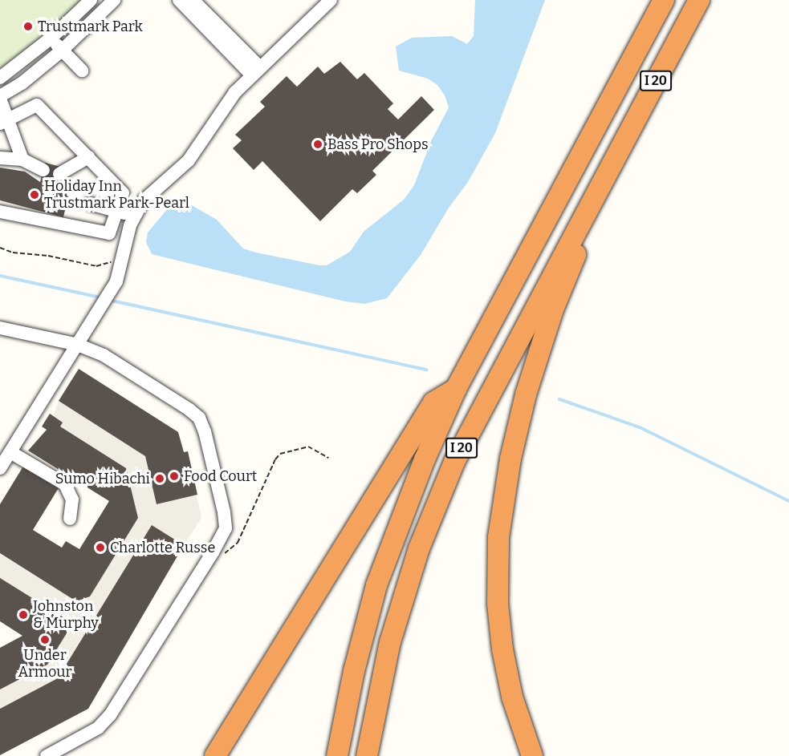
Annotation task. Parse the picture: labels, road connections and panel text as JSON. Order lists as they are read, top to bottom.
{
  "streets": {
    "highway": ["I 20"]
  },
  "places": [
    "Trustmark Park",
    "Bass Pro Shops",
    "Holiday Inn Trustmark Park-Pearl",
    "Food Court",
    "Sumo Hibachi",
    "Charlotte Russe",
    "Johnston & Murphy",
    "Under Armour"
  ]
}
